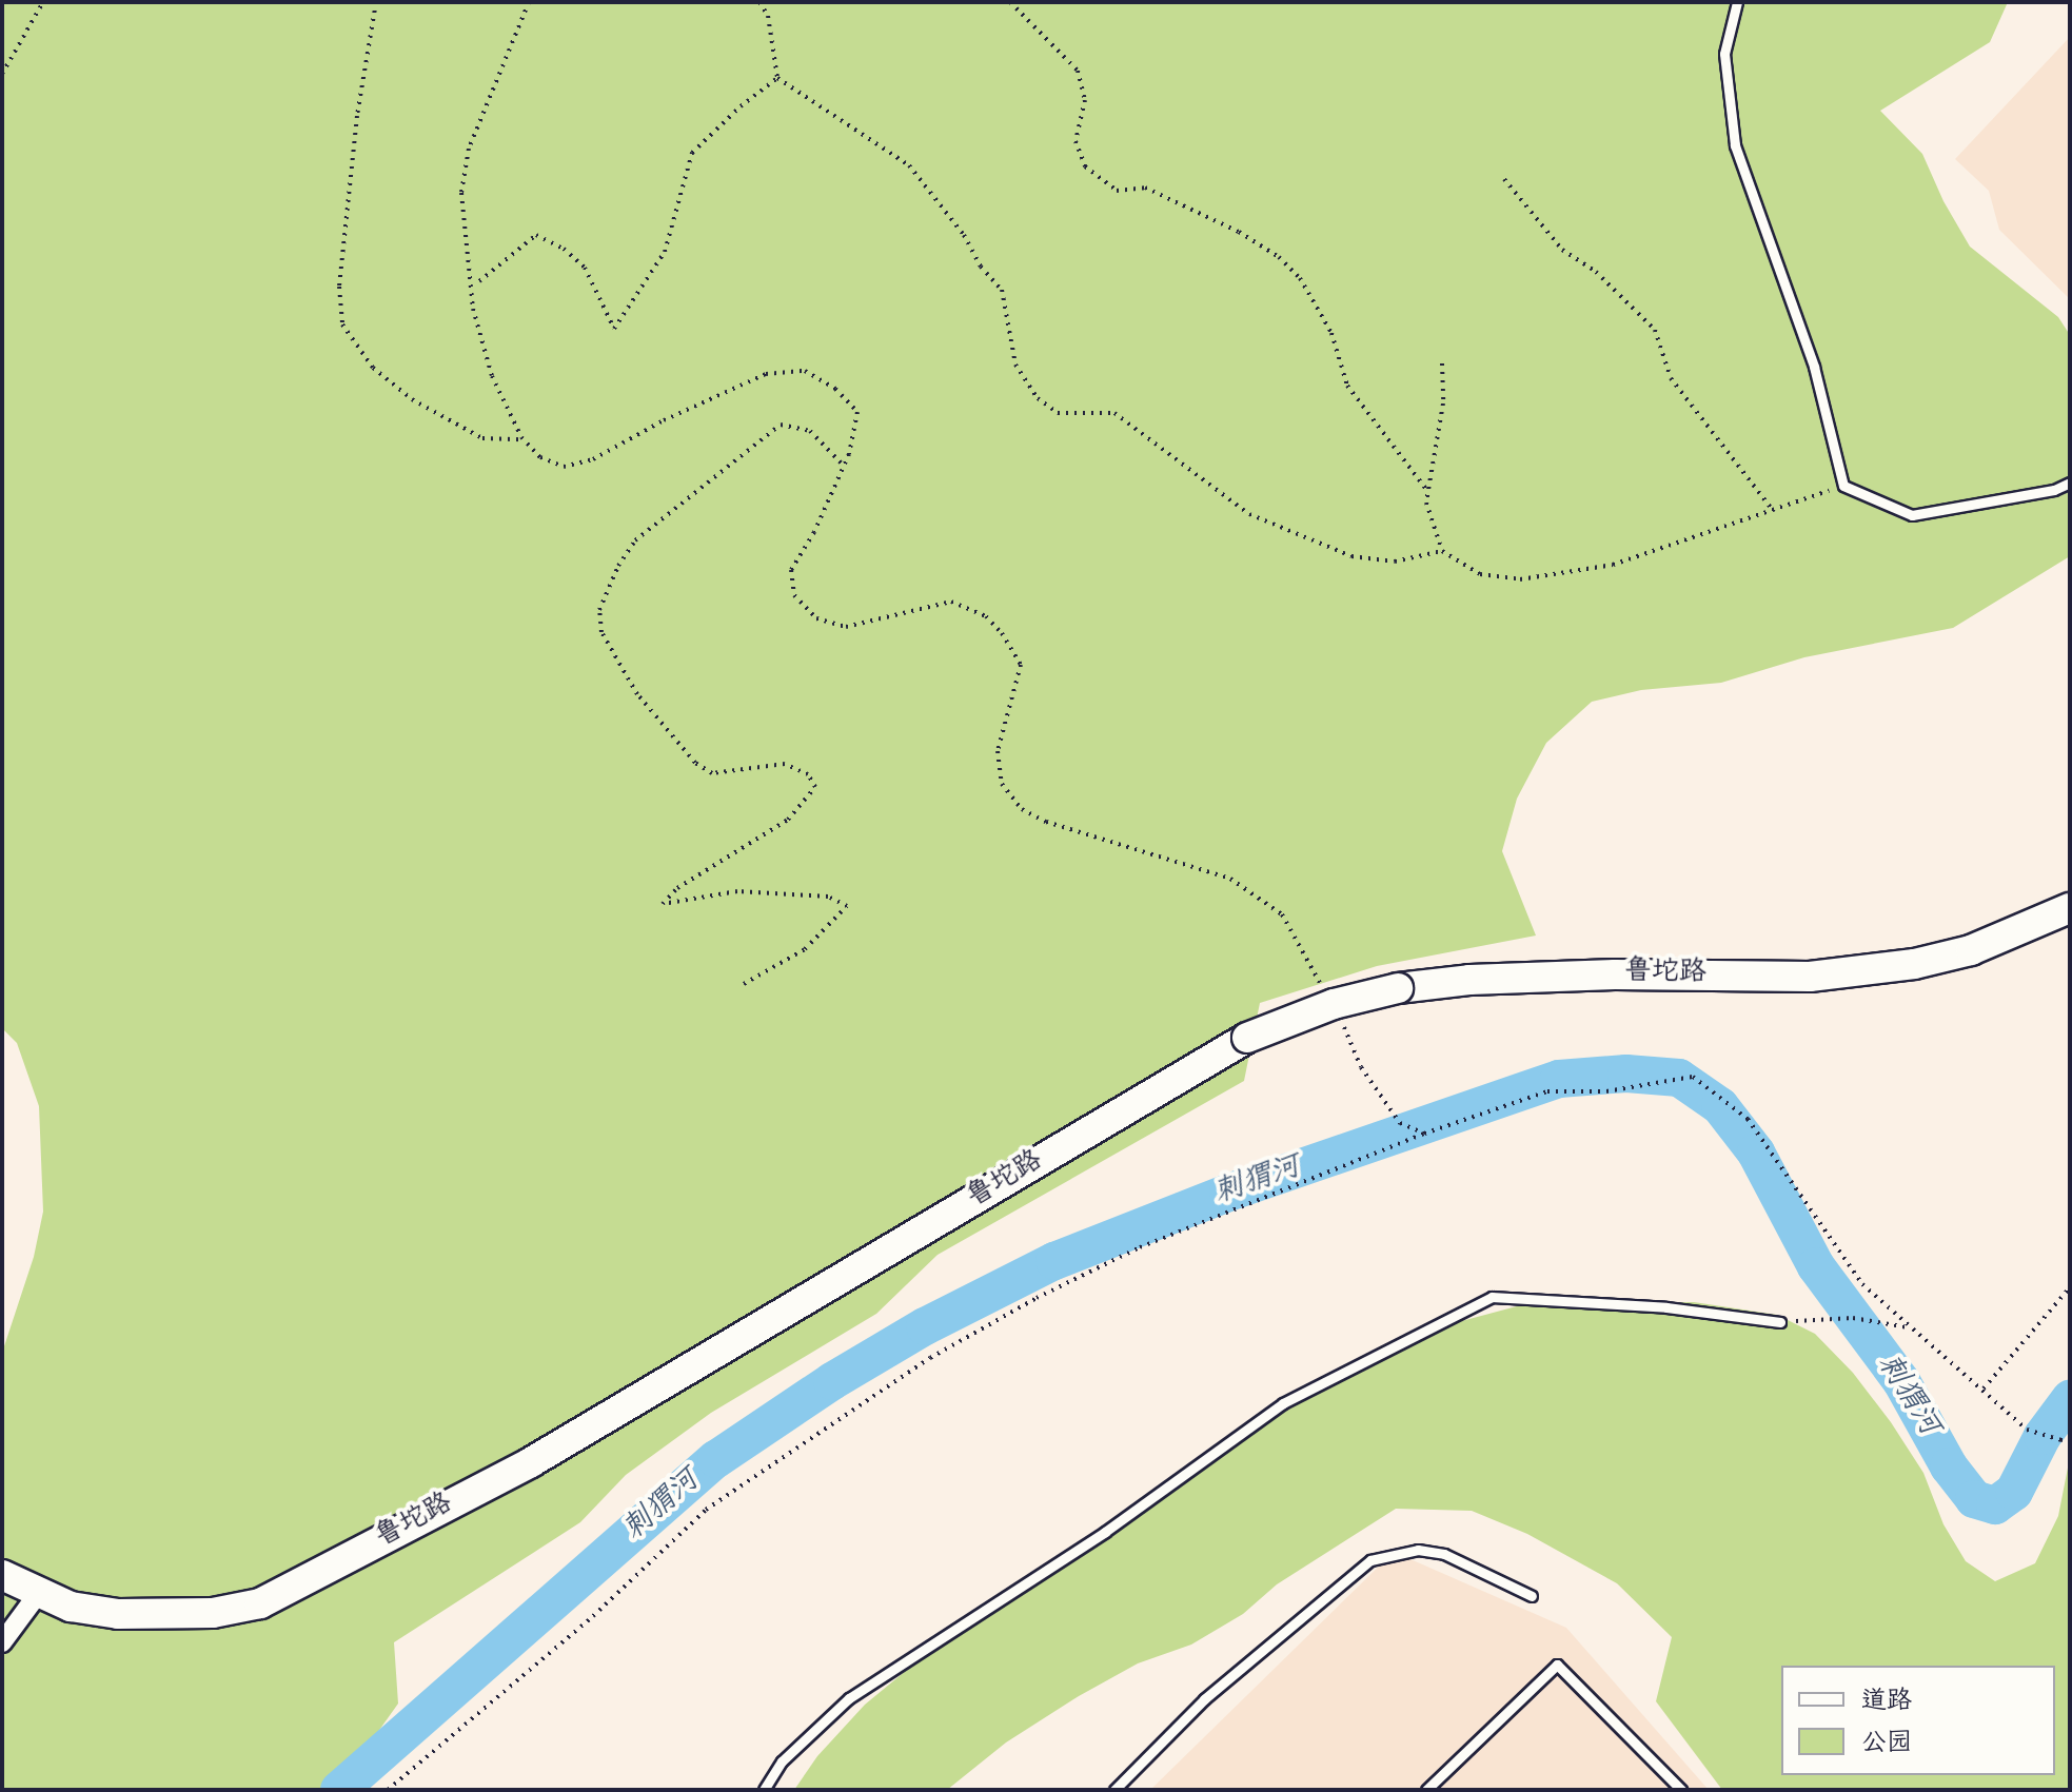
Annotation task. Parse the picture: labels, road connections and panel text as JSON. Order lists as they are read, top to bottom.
{
  "streets": {
    "main road": ["鲁坨路"]
  },
  "water": ["刺猬河"],
  "legend": ["道路", "公园"]
}
